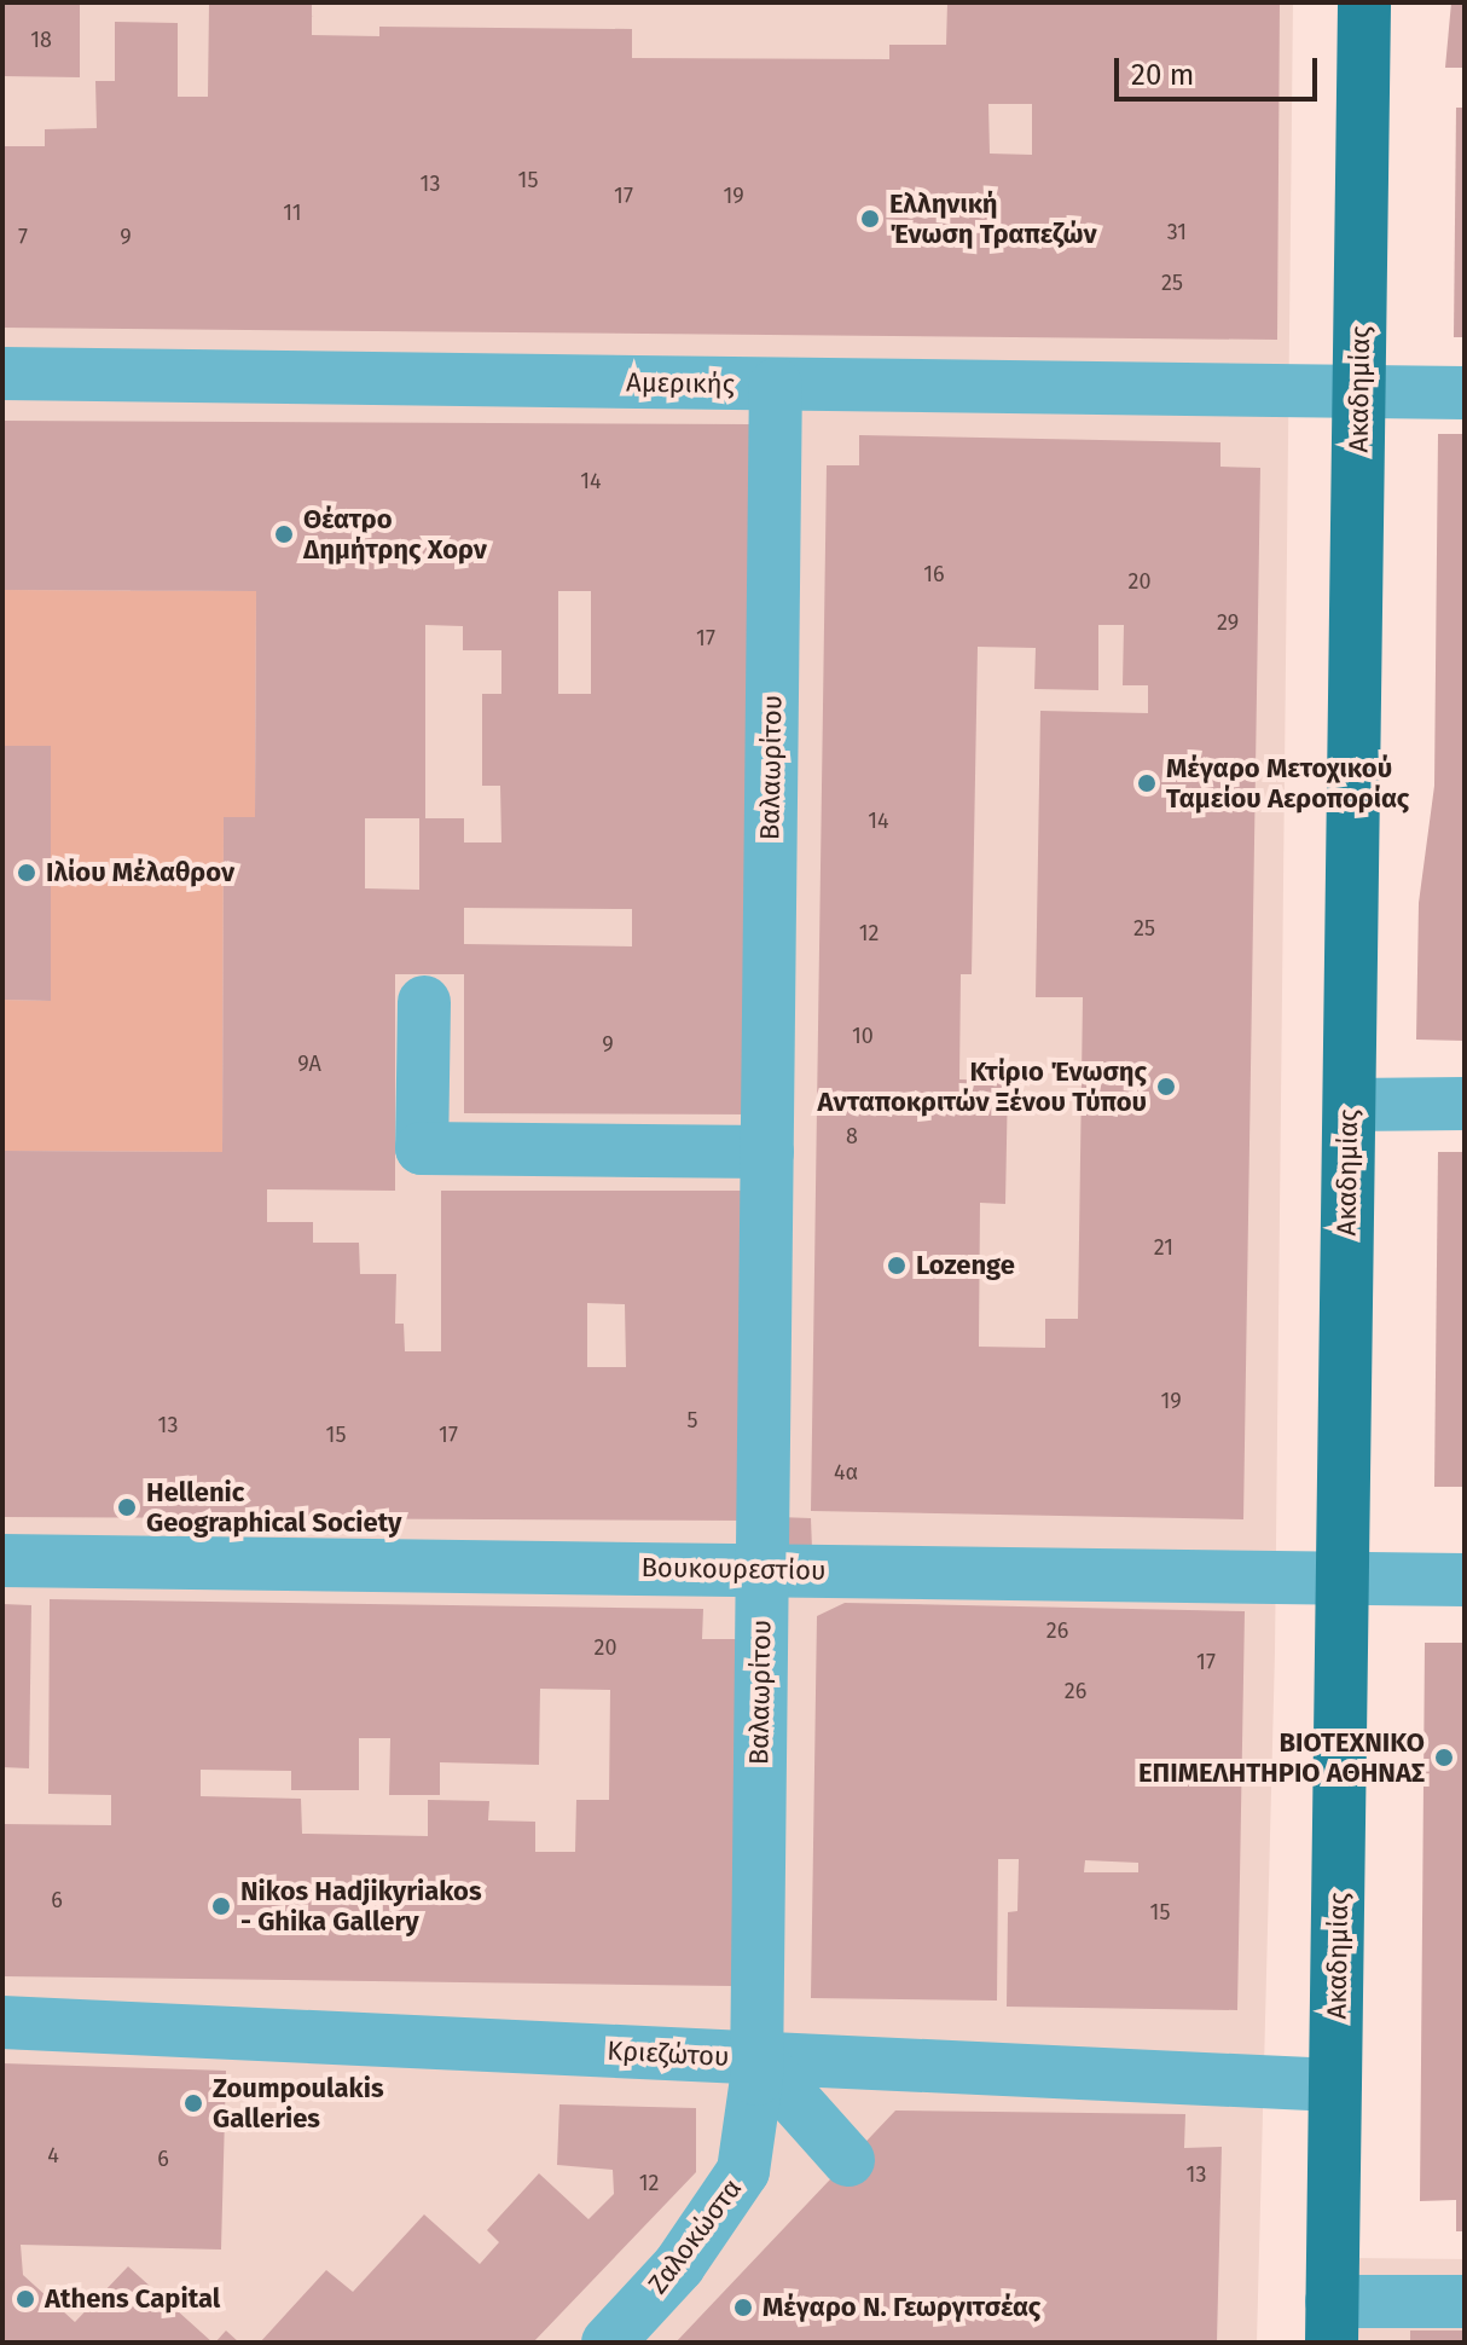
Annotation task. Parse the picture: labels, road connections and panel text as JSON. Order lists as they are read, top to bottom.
{
  "streets": {
    "main road": ["Ακαδημίας"],
    "street": [
      "Αμερικής",
      "Βαλαωρίτου",
      "Βουκουρεστίου",
      "Κριεζώτου",
      "Ζαλοκώστα"
    ]
  },
  "crossings": [
    ["Αμερικής", "Ακαδημίας"],
    ["Αμερικής", "Βαλαωρίτου"],
    ["Ακαδημίας", "Βουκουρεστίου"],
    ["Ακαδημίας", "Κριεζώτου"],
    ["Βαλαωρίτου", "Βουκουρεστίου"],
    ["Βαλαωρίτου", "Κριεζώτου"],
    ["Βαλαωρίτου", "Ζαλοκώστα"],
    ["Κριεζώτου", "Ζαλοκώστα"]
  ],
  "places": [
    "Ελληνική Ένωση Τραπεζών",
    "Θέατρο Δημήτρης Χορν",
    "Μέγαρο Μετοχικού Ταμείου Αεροπορίας",
    "Ιλίου Μέλαθρον",
    "Κτίριο Ένωσης Ανταποκριτών Ξένου Τύπου",
    "Lozenge",
    "Hellenic Geographical Society",
    "ΒΙΟΤΕΧΝΙΚΟ ΕΠΙΜΕΛΗΤΗΡΙΟ ΑΘΗΝΑΣ",
    "Nikos Hadjikyriakos - Ghika Gallery",
    "Zoumpoulakis Galleries",
    "Athens Capital",
    "Μέγαρο Ν. Γεωργιτσέας"
  ],
  "house_numbers": [
    "18",
    "15",
    "13",
    "17",
    "19",
    "11",
    "31",
    "7",
    "9",
    "25",
    "14",
    "16",
    "20",
    "29",
    "17",
    "14",
    "25",
    "12",
    "10",
    "9",
    "9Α",
    "8",
    "21",
    "19",
    "5",
    "13",
    "15",
    "17",
    "4α",
    "26",
    "20",
    "17",
    "26",
    "6",
    "15",
    "4",
    "6",
    "13",
    "12"
  ],
  "scale_bar": "20 m"
}
